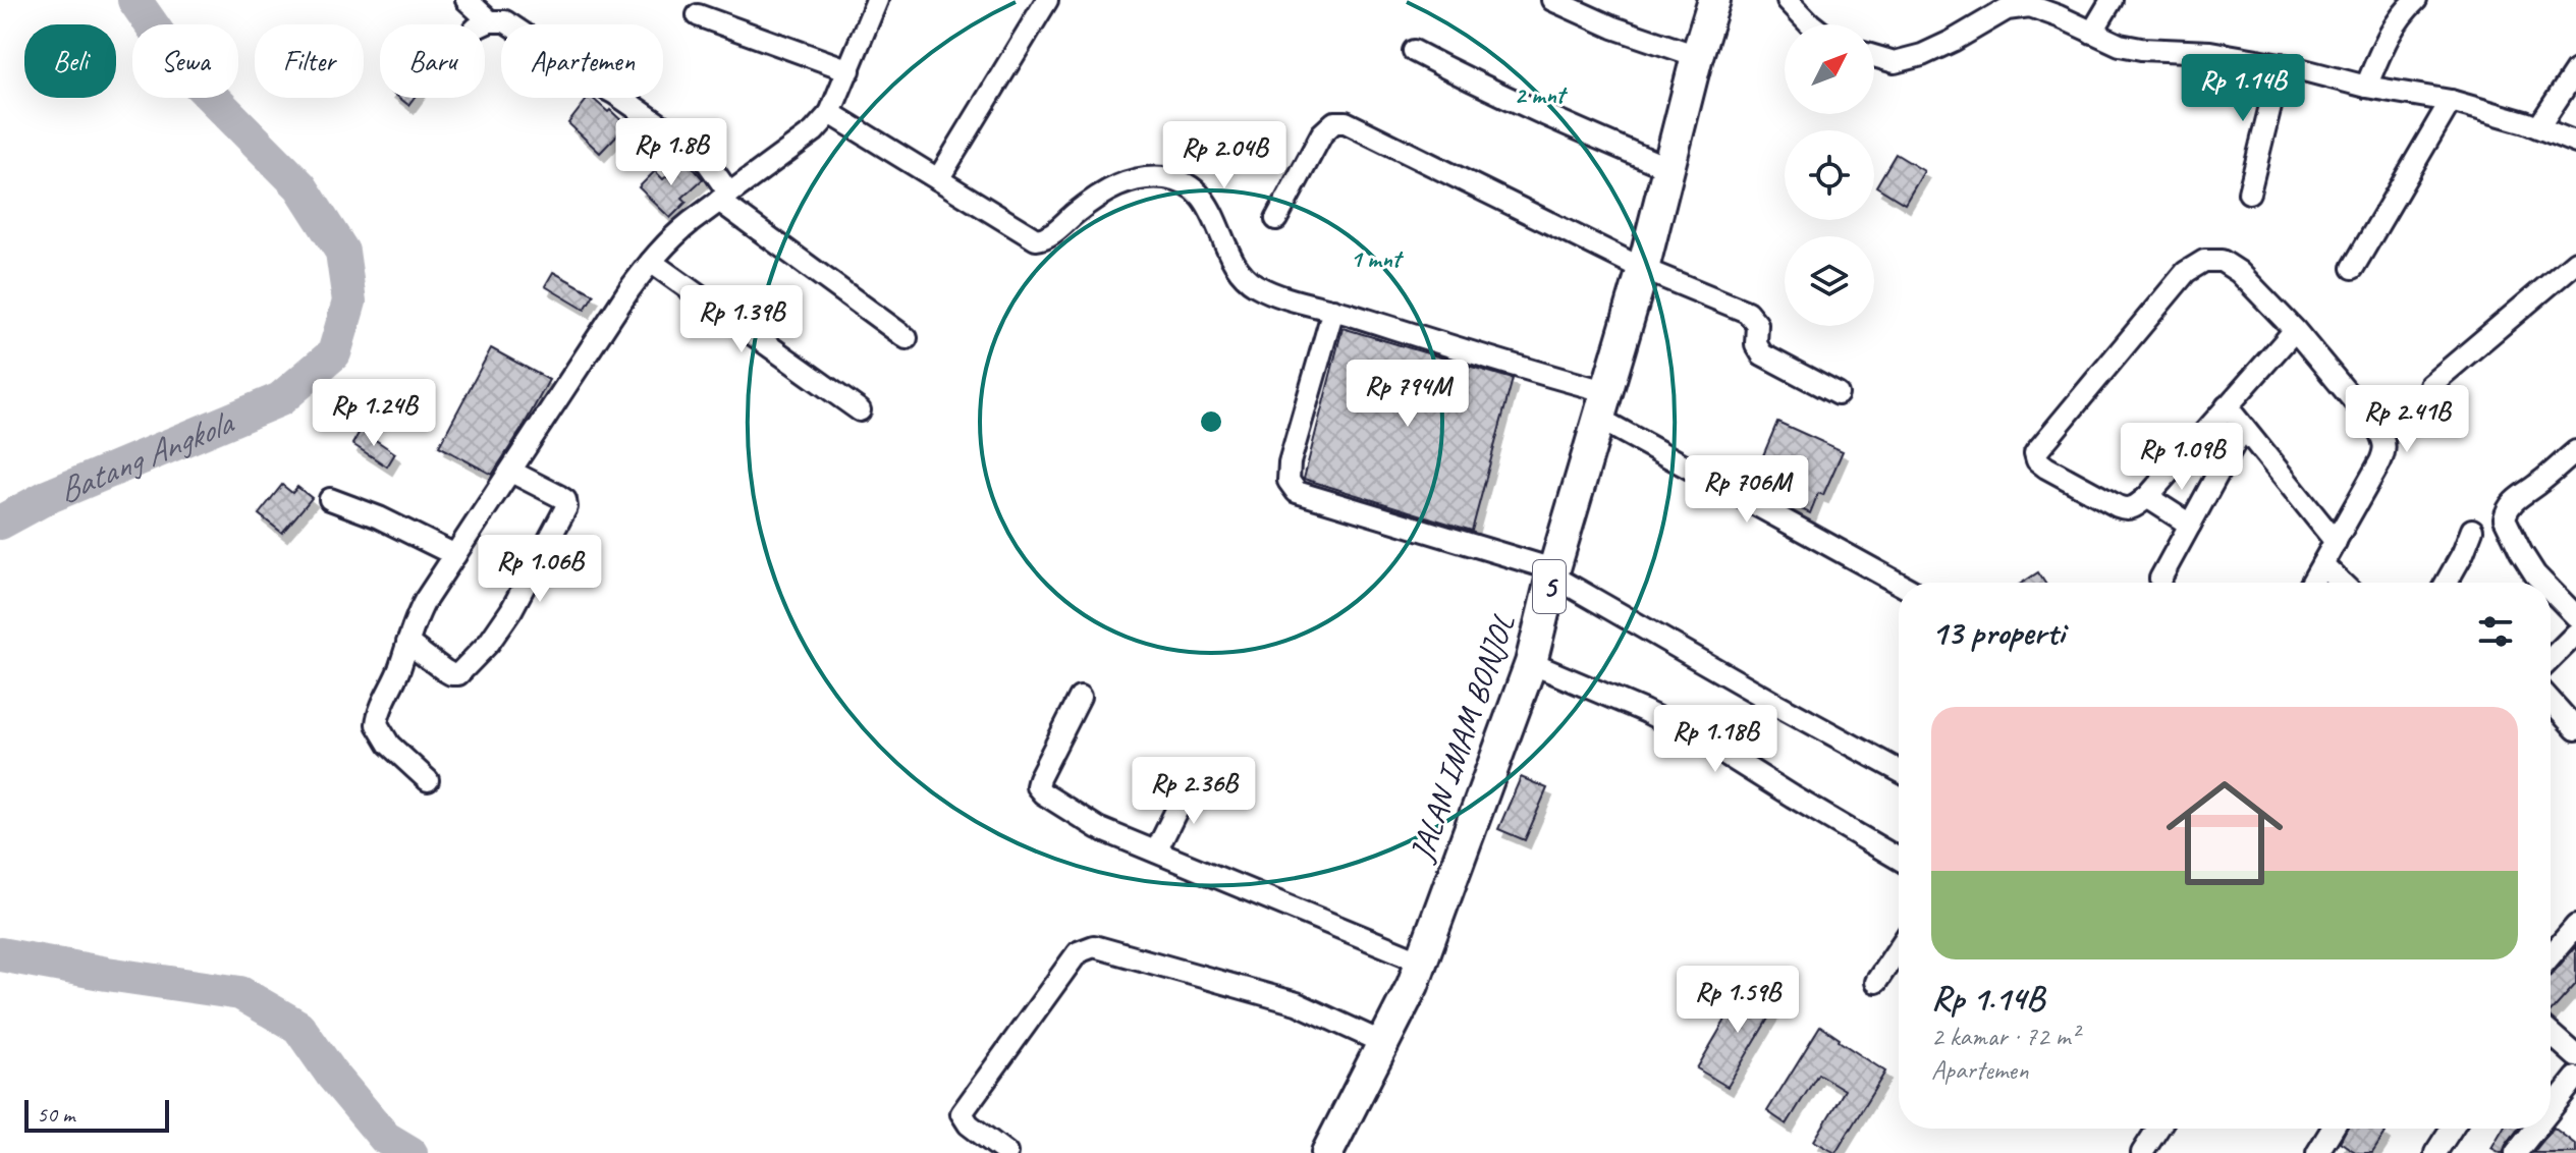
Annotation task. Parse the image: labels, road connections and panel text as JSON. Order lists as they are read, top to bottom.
{
  "streets": {
    "highway": ["5", "JALAN IMAM BONJOL"]
  },
  "water": ["Batang Angkola"],
  "scale_bar": "50 m",
  "north": "top right",
  "page": {
    "chip": [
      "Beli",
      "Sewa",
      "Filter",
      "Baru",
      "Apartemen"
    ],
    "price": [
      "Rp 1.14B",
      "Rp 1.8B",
      "Rp 2.04B",
      "Rp 1.39B",
      "Rp 794M",
      "Rp 1.24B",
      "Rp 2.41B",
      "Rp 1.09B",
      "Rp 706M",
      "Rp 1.06B",
      "Rp 1.18B",
      "Rp 2.36B",
      "Rp 1.59B"
    ],
    "heading": "13 properti",
    "list": [
      {
        "name": "Rp 1.14B",
        "note": "2 kamar · 72 m² · Apartemen"
      }
    ],
    "scale": "50 m"
  },
  "rings": ["2 mnt", "1 mnt"]
}
